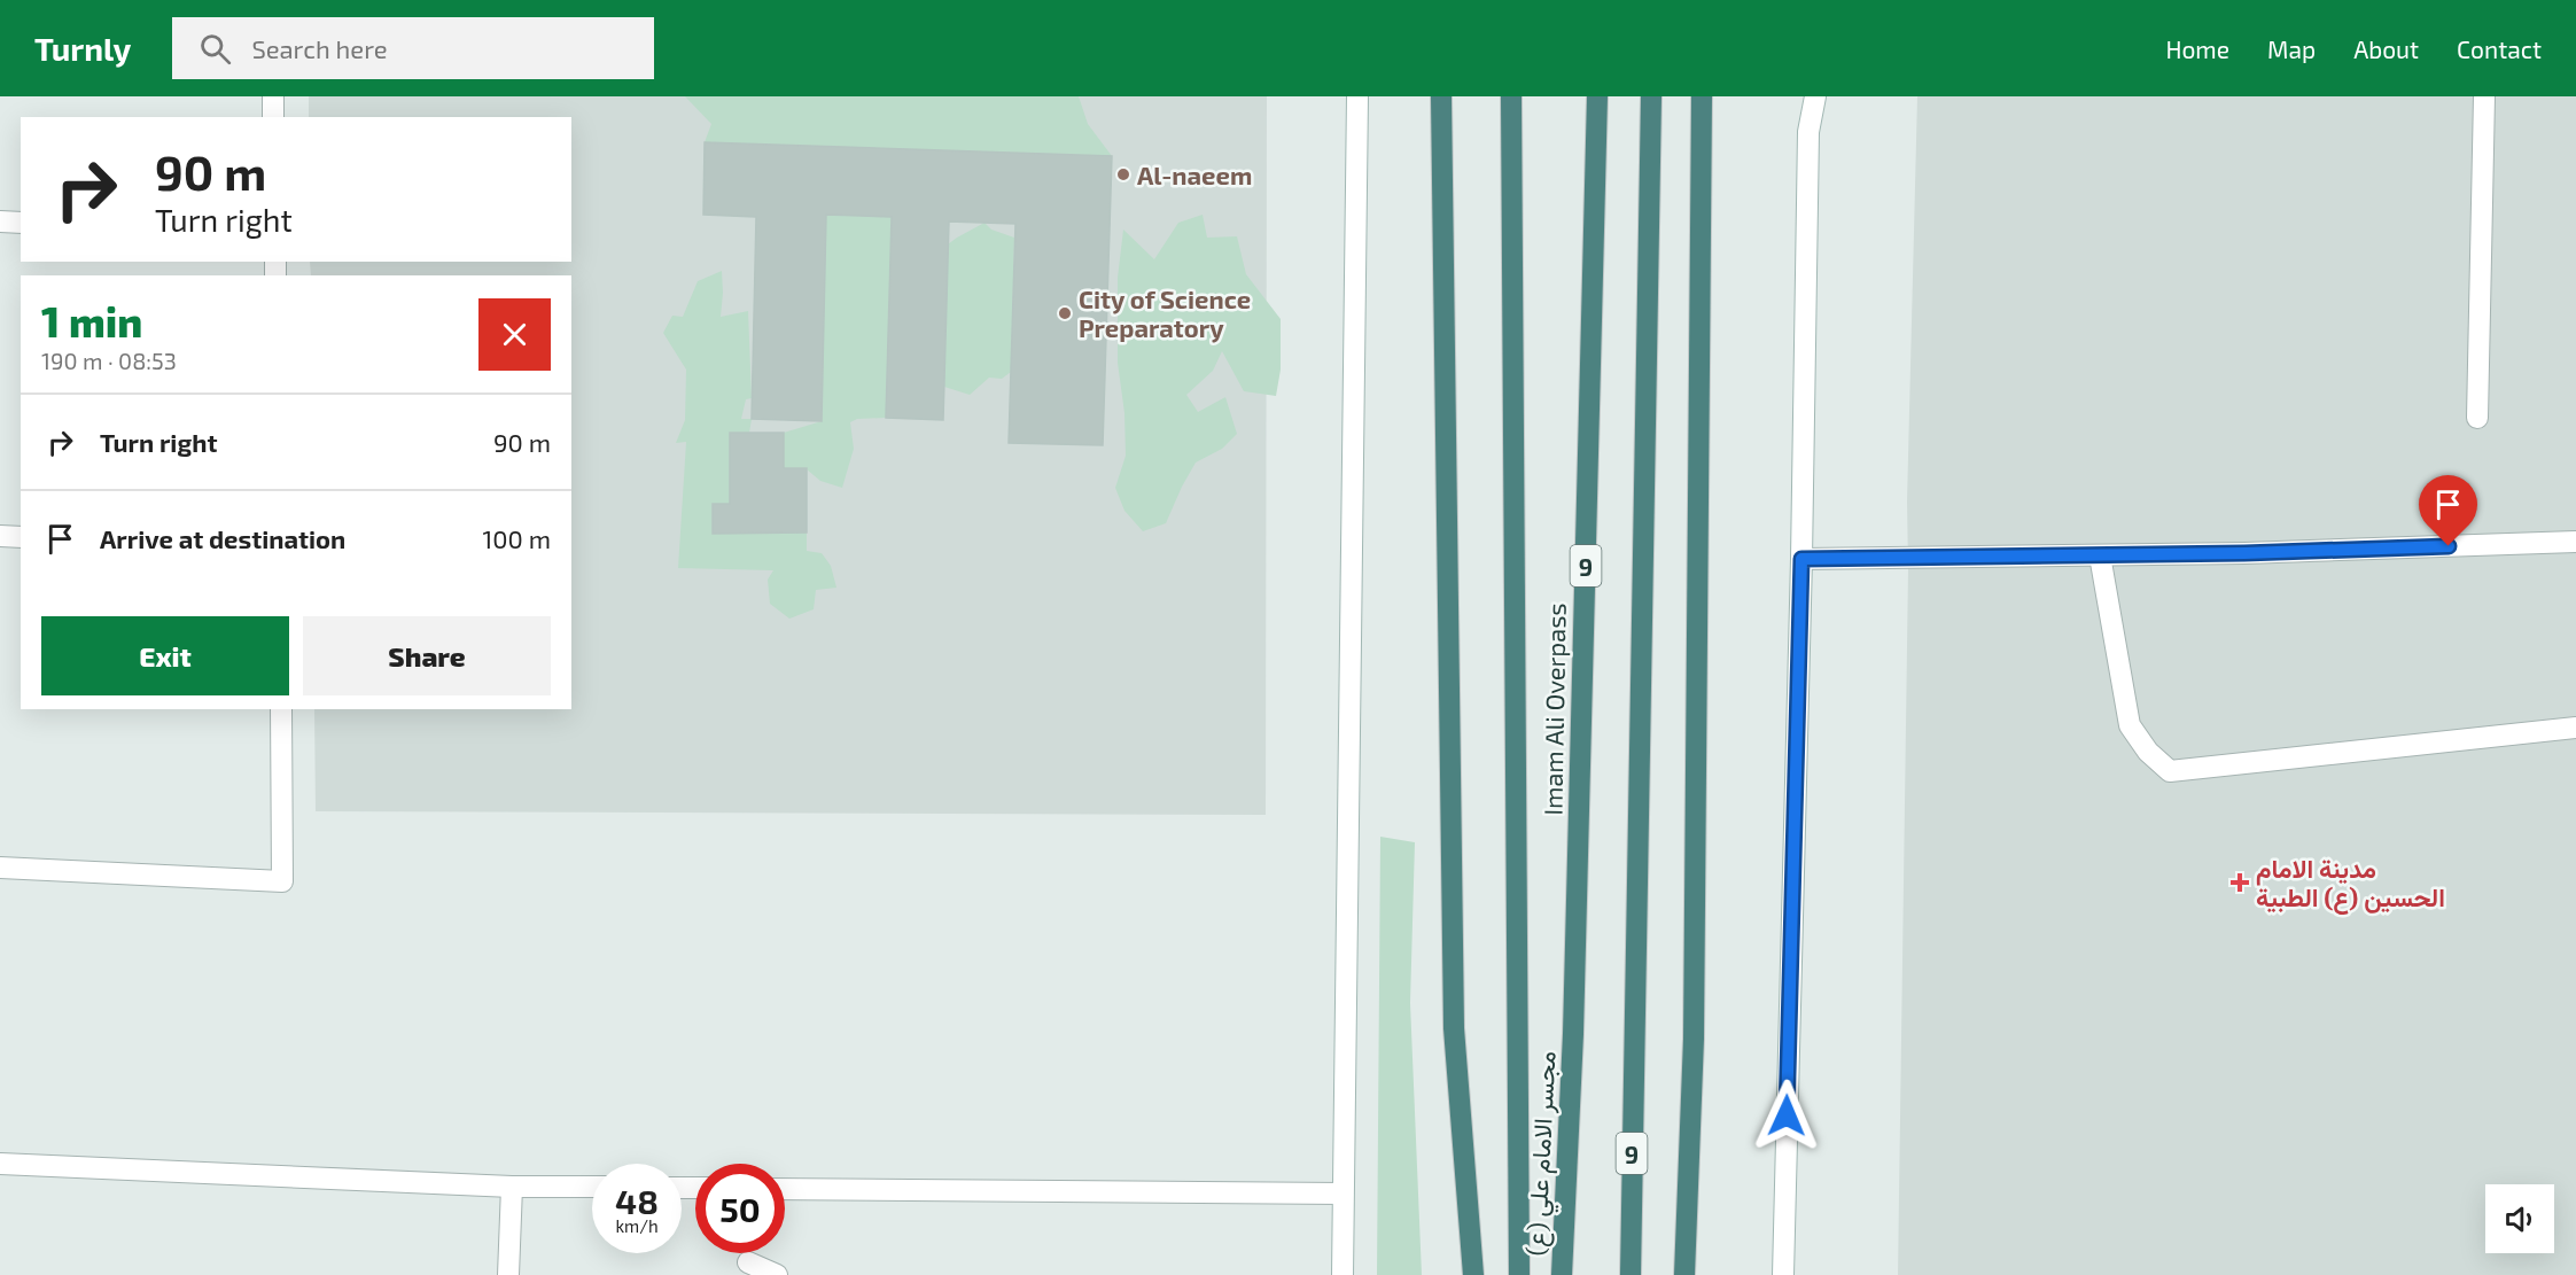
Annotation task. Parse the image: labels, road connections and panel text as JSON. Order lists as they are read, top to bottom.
{
  "streets": {
    "highway": ["9", "Imam Ali Overpass", "مجسر الامام علي (ع)"]
  },
  "crossings": [
    ["Imam Ali Overpass", "مجسر الامام علي (ع)"]
  ],
  "places": {
    "other": ["Al-naeem", "City of Science Preparatory"],
    "health": ["مدينة الامام الحسين (ع) الطبية"]
  },
  "page": {
    "header": "Turnly",
    "search": "Search here",
    "nav": [
      "Home",
      "Map",
      "About",
      "Contact"
    ],
    "turn": ["90 m", "Turn right"],
    "heading": ["1 min", "190 m · 08:53"],
    "list": [
      {
        "name": "Turn right",
        "value": "90 m"
      },
      {
        "name": "Arrive at destination",
        "value": "100 m"
      }
    ],
    "buttons": ["Exit", "Share"],
    "speed": "48 km/h",
    "limit": "50"
  }
}
